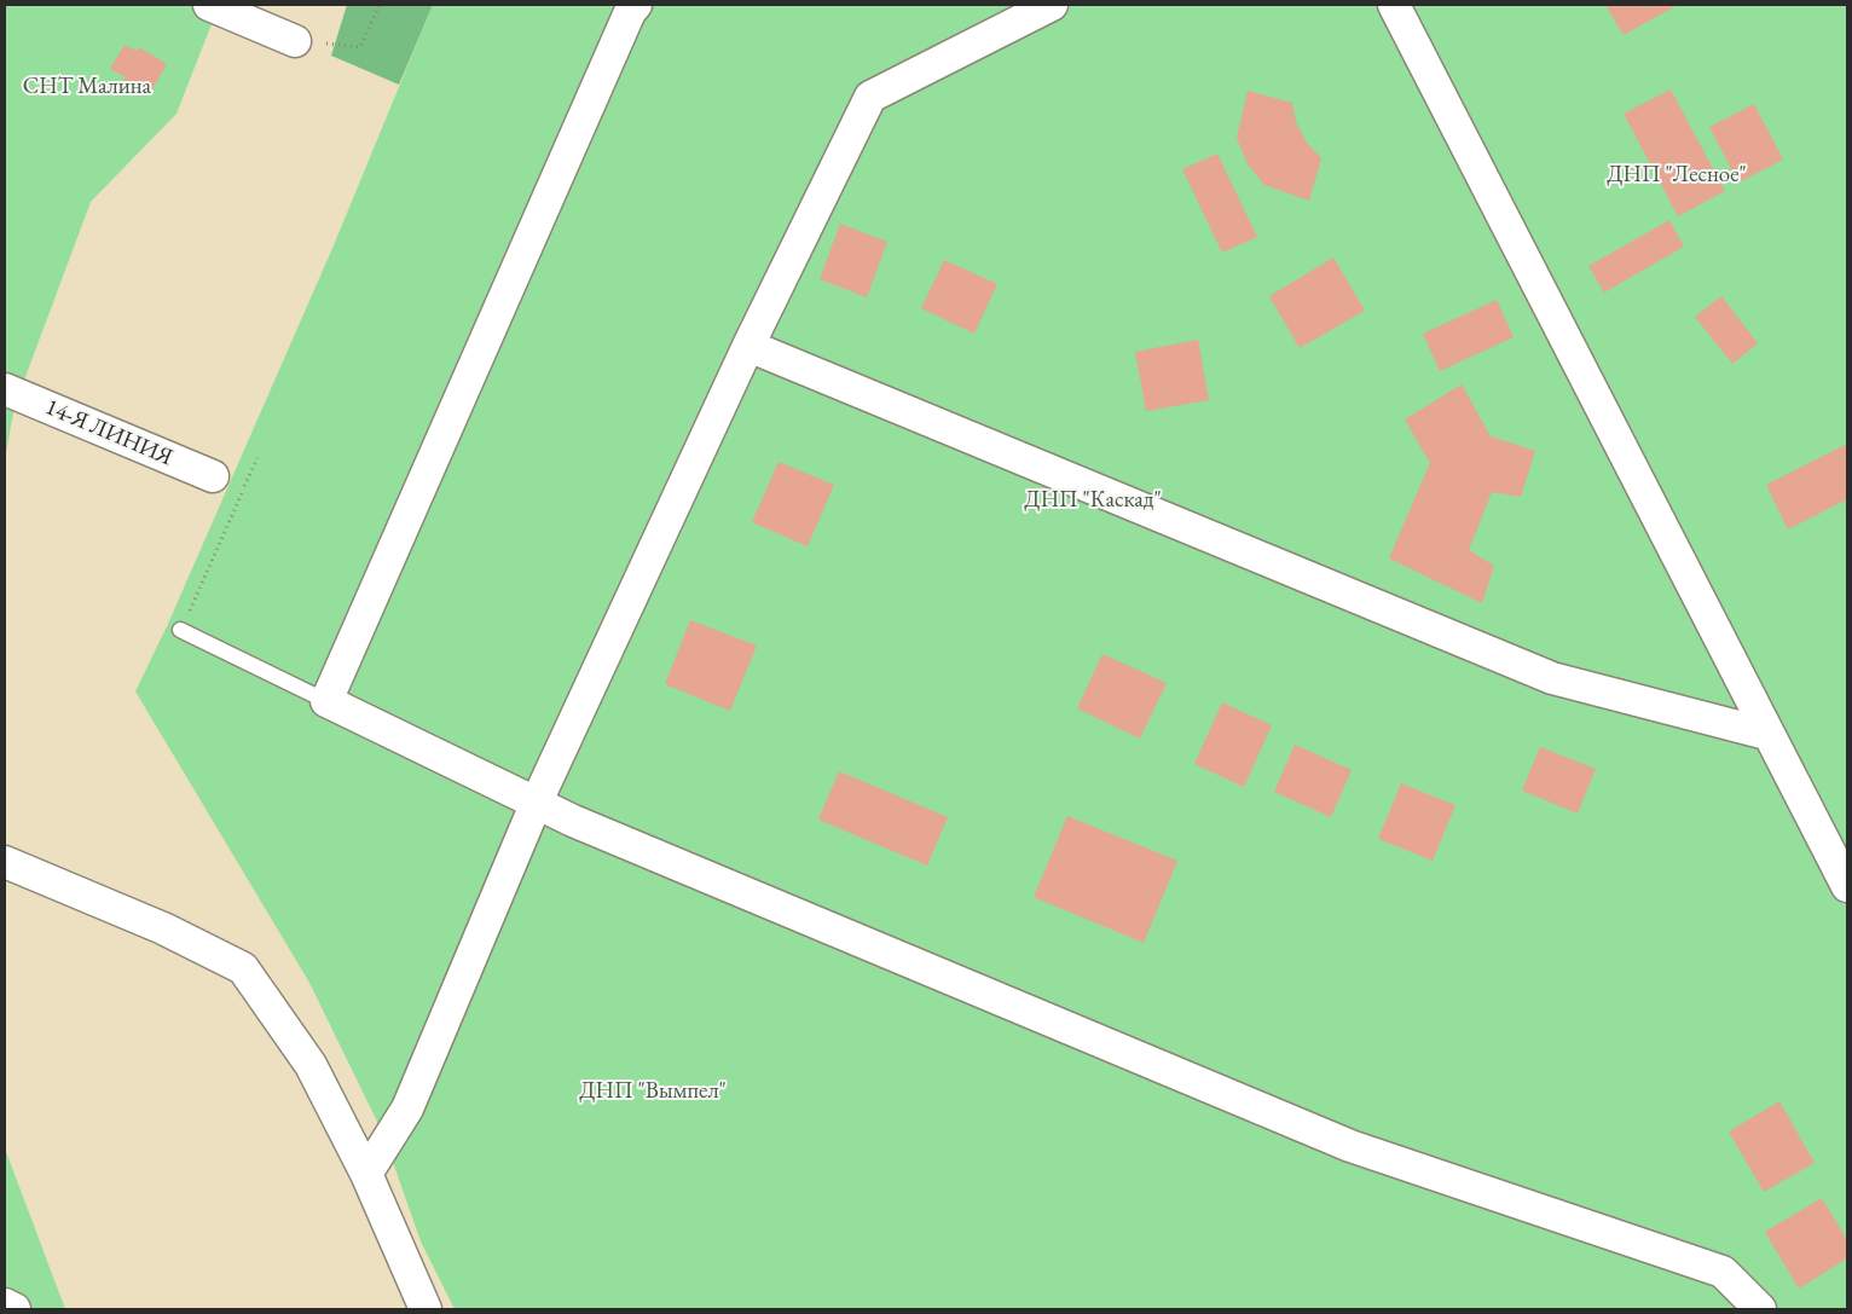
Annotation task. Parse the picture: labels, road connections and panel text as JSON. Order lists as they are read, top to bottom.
{
  "streets": {
    "street": ["14-Я ЛИНИЯ"]
  },
  "parks": [
    "СНТ Малина",
    "ДНП \"Лесное\"",
    "ДНП \"Каскад\"",
    "ДНП \"Вымпел\""
  ]
}
